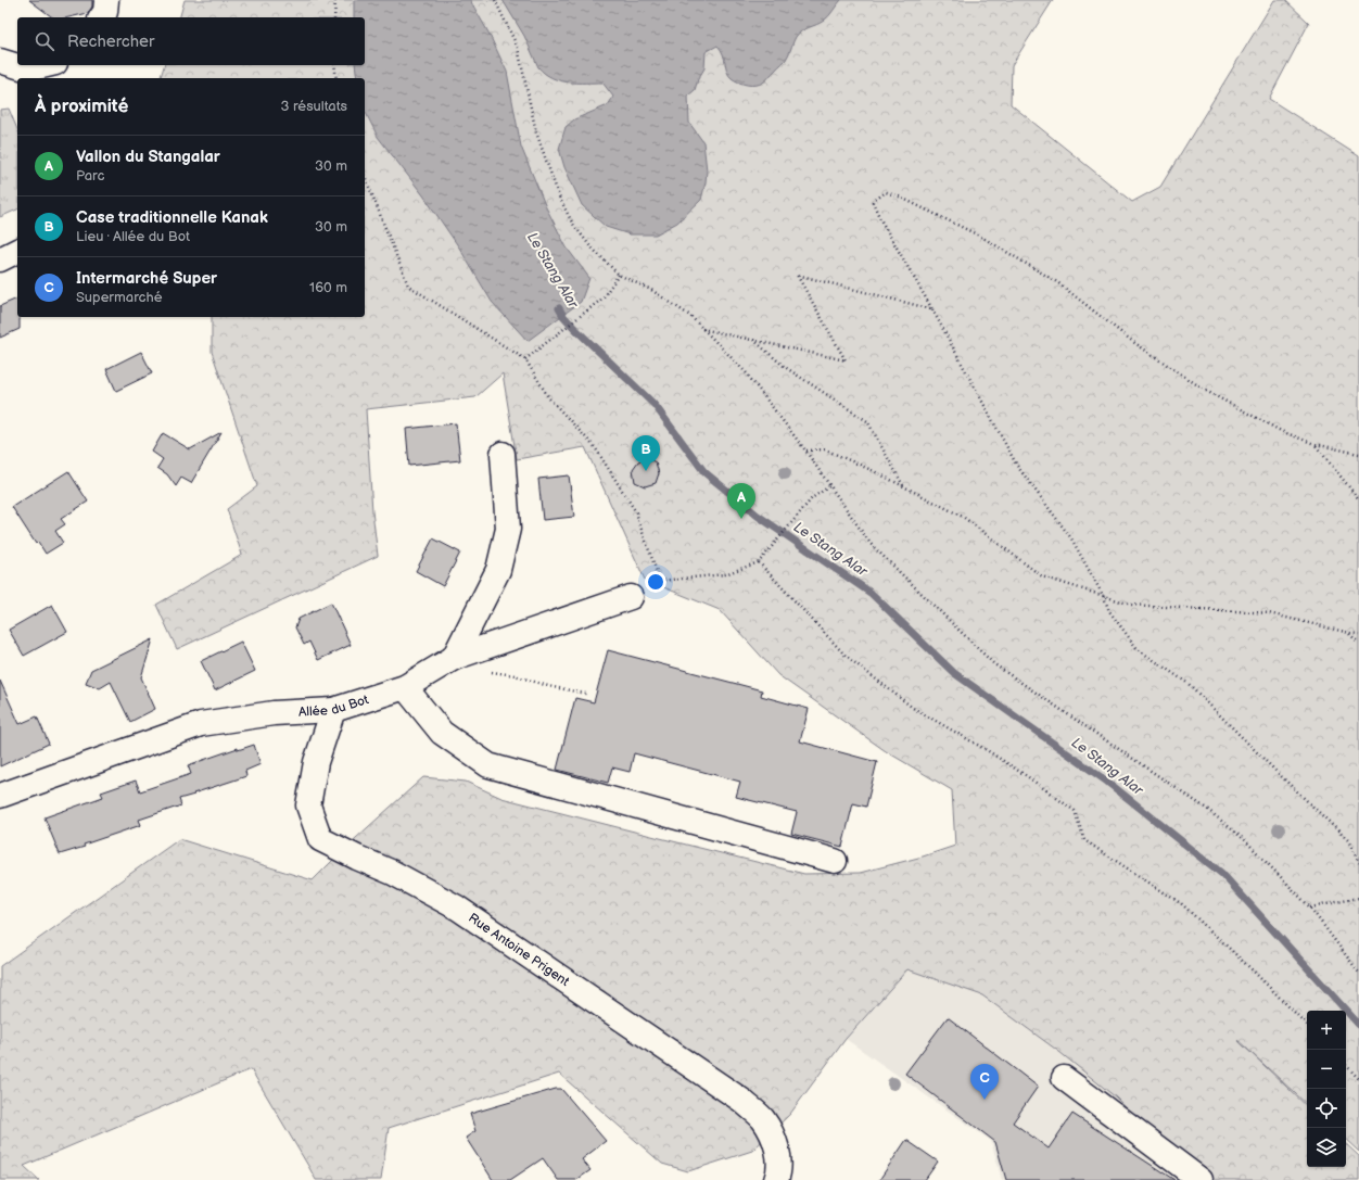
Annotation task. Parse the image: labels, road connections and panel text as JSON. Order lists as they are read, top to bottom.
{
  "streets": {
    "street": ["Allée du Bot", "Rue Antoine Prigent"]
  },
  "crossings": [
    ["Allée du Bot", "Rue Antoine Prigent"]
  ],
  "water": ["Le Stang Alar"],
  "page": {
    "search": "Rechercher",
    "heading": ["À proximité", "3 résultats"],
    "list": [
      {
        "mark": "A",
        "name": "Vallon du Stangalar",
        "note": "Parc",
        "value": "30 m"
      },
      {
        "mark": "B",
        "name": "Case traditionnelle Kanak",
        "note": "Lieu · Allée du Bot",
        "value": "30 m"
      },
      {
        "mark": "C",
        "name": "Intermarché Super",
        "note": "Supermarché",
        "value": "160 m"
      }
    ],
    "pins": ["B", "A", "C"],
    "map_buttons": ["+", "−"]
  }
}
